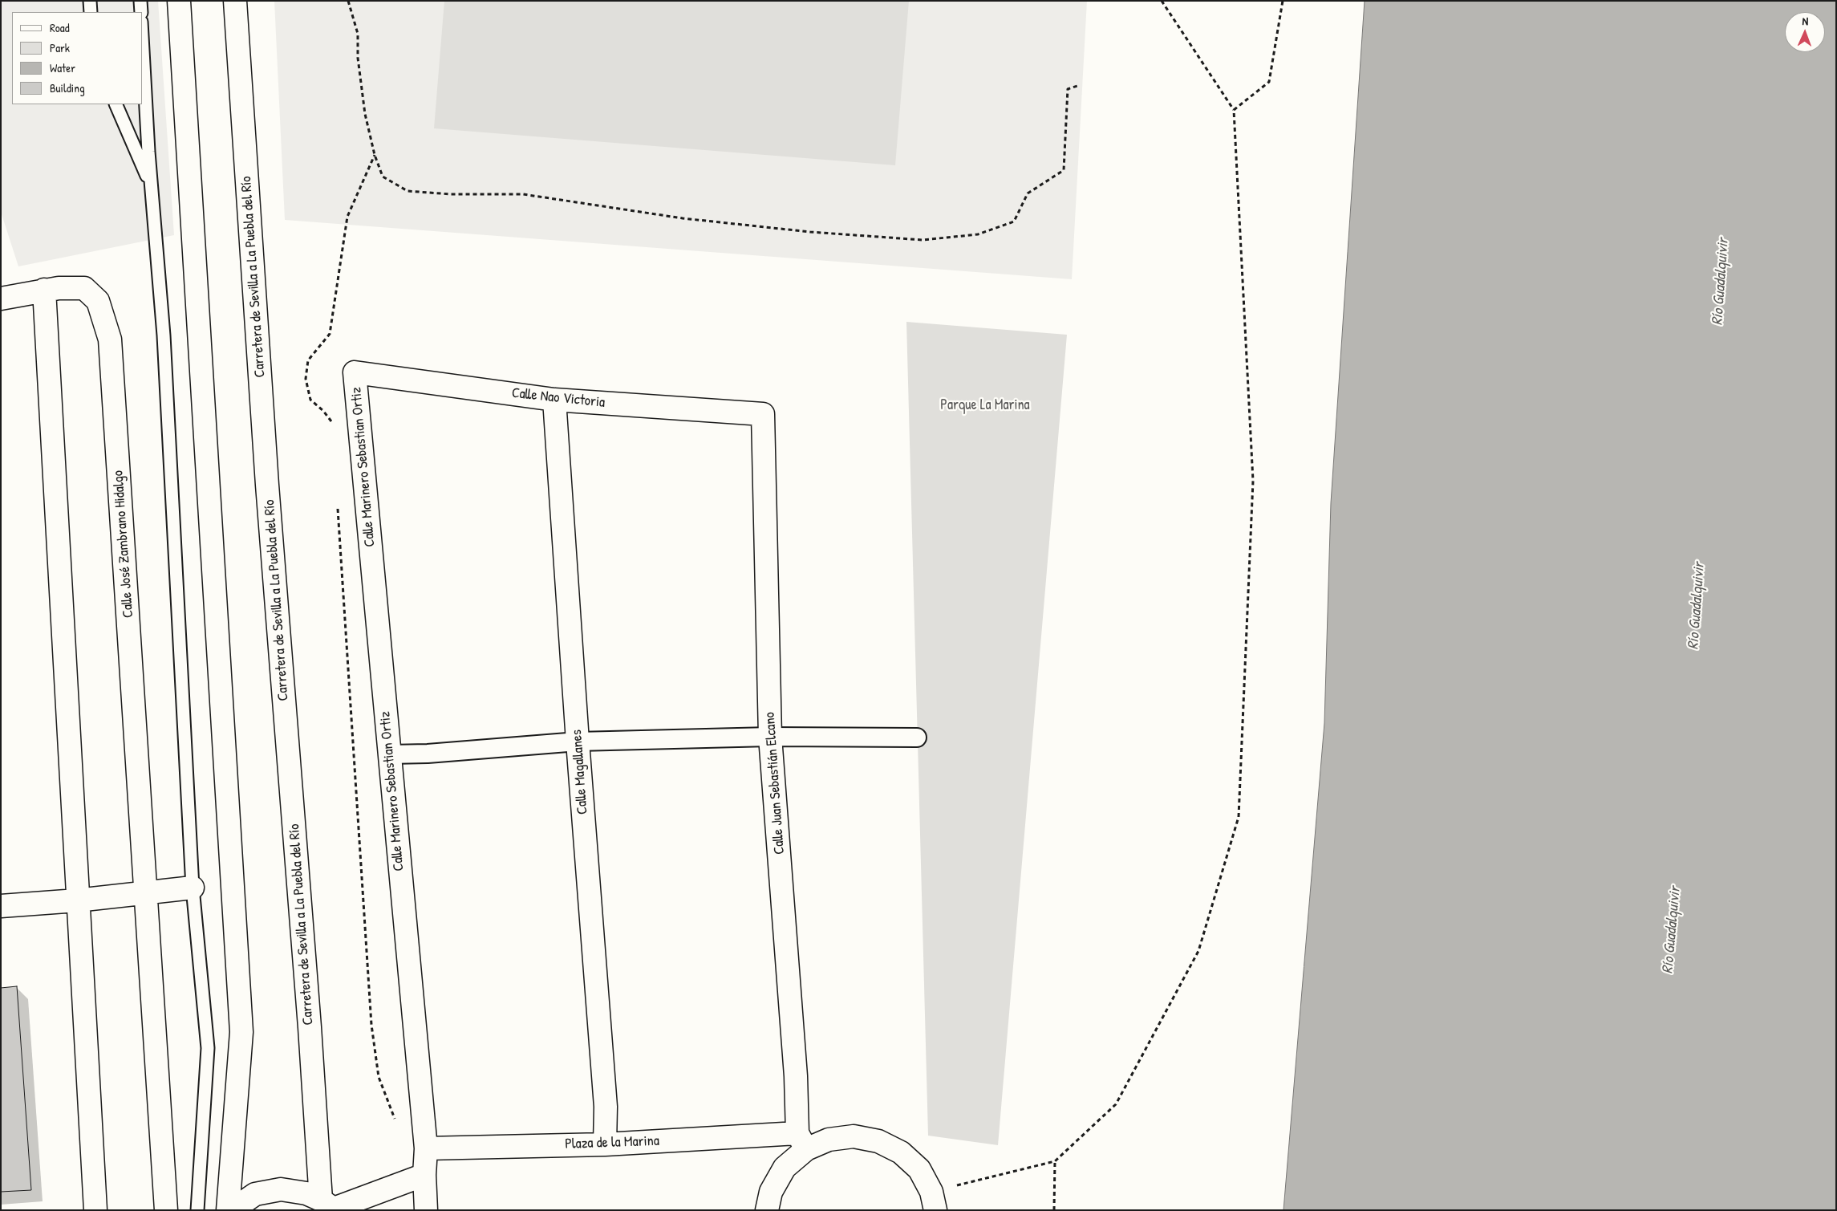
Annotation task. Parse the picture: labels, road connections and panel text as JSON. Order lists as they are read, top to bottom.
{
  "streets": {
    "street": [
      "Carretera de Sevilla a La Puebla del Río",
      "Calle Nao Victoria",
      "Calle Marinero Sebastian Ortiz",
      "Calle José Zambrano Hidalgo",
      "Calle Magallanes",
      "Calle Juan Sebastián Elcano",
      "Plaza de la Marina"
    ]
  },
  "crossings": [
    ["Calle Nao Victoria", "Calle Marinero Sebastian Ortiz"],
    ["Calle Nao Victoria", "Calle Magallanes"],
    ["Calle Nao Victoria", "Calle Juan Sebastián Elcano"],
    ["Calle Marinero Sebastian Ortiz", "Plaza de la Marina"],
    ["Calle Magallanes", "Plaza de la Marina"],
    ["Calle Juan Sebastián Elcano", "Plaza de la Marina"]
  ],
  "water": ["Río Guadalquivir"],
  "parks": ["Parque La Marina"],
  "legend": [
    "Road",
    "Park",
    "Water",
    "Building"
  ],
  "north": "top"
}
